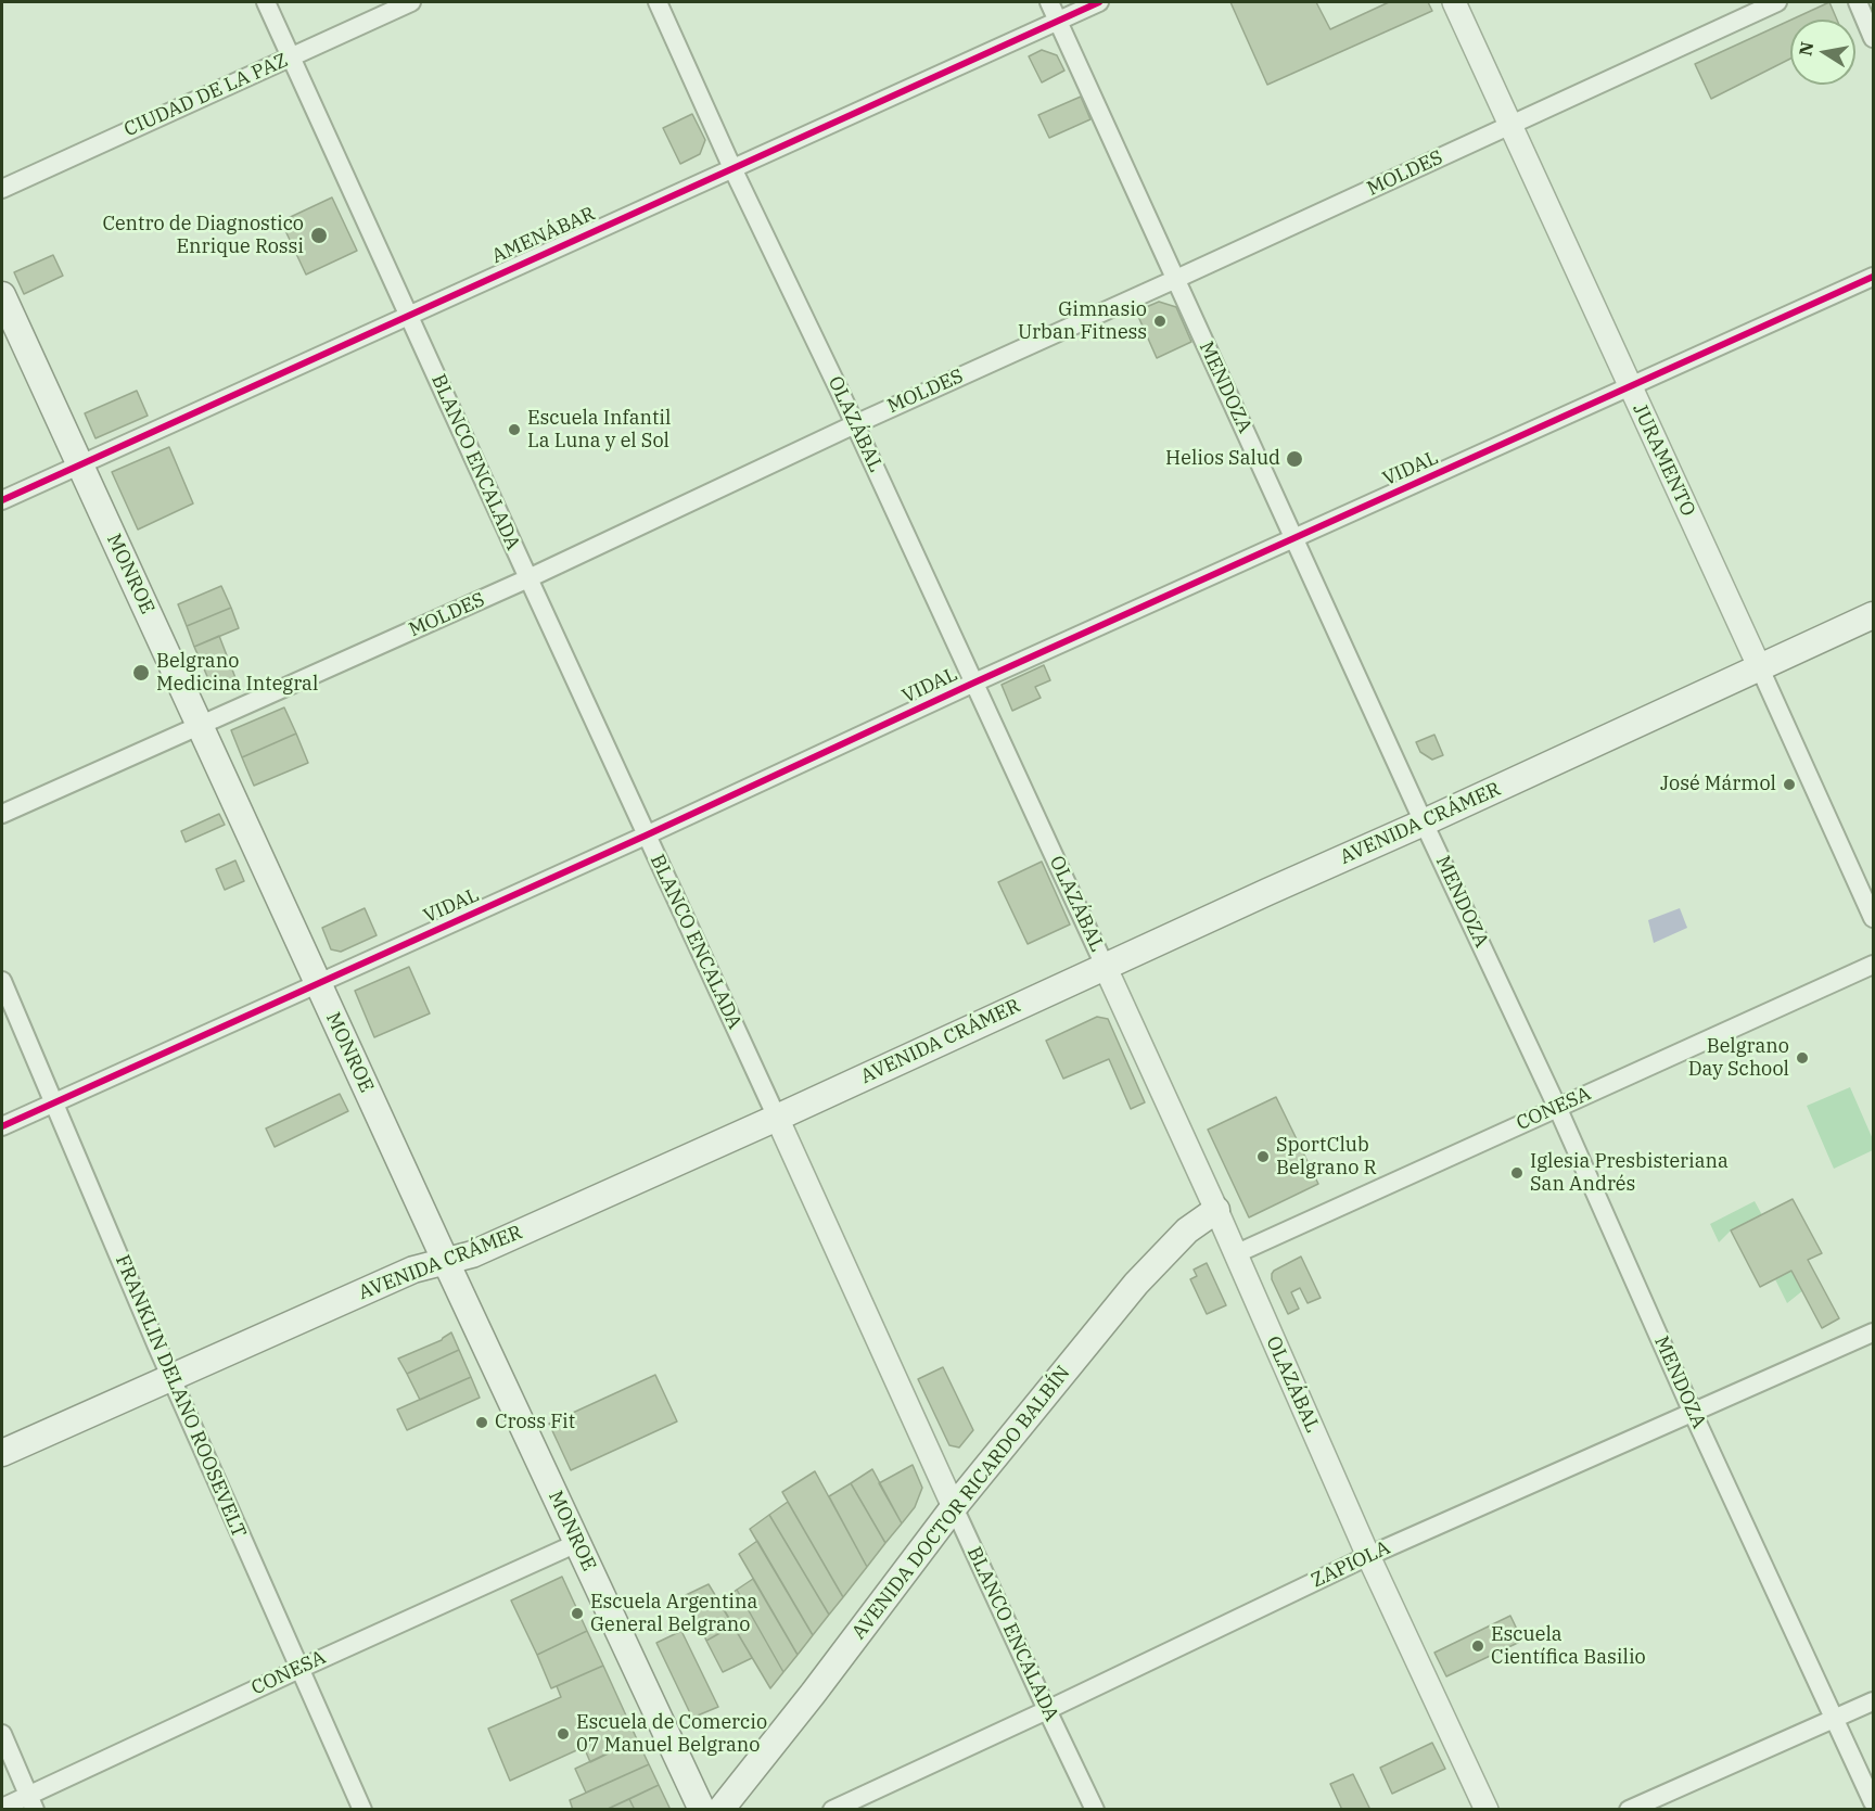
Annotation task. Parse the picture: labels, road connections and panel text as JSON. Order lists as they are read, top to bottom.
{
  "streets": {
    "main road": ["MONROE", "AVENIDA CRÁMER", "AVENIDA DOCTOR RICARDO BALBÍN"],
    "street": [
      "CIUDAD DE LA PAZ",
      "MOLDES",
      "AMENÁBAR",
      "MENDOZA",
      "OLAZÁBAL",
      "JURAMENTO",
      "BLANCO ENCALADA",
      "VIDAL",
      "CONESA",
      "FRANKLIN DELANO ROOSEVELT",
      "ZAPIOLA"
    ]
  },
  "crossings": [
    ["CIUDAD DE LA PAZ", "BLANCO ENCALADA"],
    ["MOLDES", "MENDOZA"],
    ["MOLDES", "OLAZÁBAL"],
    ["MOLDES", "JURAMENTO"],
    ["MOLDES", "BLANCO ENCALADA"],
    ["MOLDES", "MONROE"],
    ["AMENÁBAR", "MENDOZA"],
    ["AMENÁBAR", "OLAZÁBAL"],
    ["AMENÁBAR", "BLANCO ENCALADA"],
    ["AMENÁBAR", "MONROE"],
    ["MENDOZA", "VIDAL"],
    ["MENDOZA", "AVENIDA CRÁMER"],
    ["MENDOZA", "CONESA"],
    ["MENDOZA", "ZAPIOLA"],
    ["OLAZÁBAL", "VIDAL"],
    ["OLAZÁBAL", "AVENIDA CRÁMER"],
    ["OLAZÁBAL", "CONESA"],
    ["OLAZÁBAL", "AVENIDA DOCTOR RICARDO BALBÍN"],
    ["OLAZÁBAL", "ZAPIOLA"],
    ["JURAMENTO", "VIDAL"],
    ["JURAMENTO", "AVENIDA CRÁMER"],
    ["BLANCO ENCALADA", "VIDAL"],
    ["BLANCO ENCALADA", "AVENIDA CRÁMER"],
    ["BLANCO ENCALADA", "AVENIDA DOCTOR RICARDO BALBÍN"],
    ["BLANCO ENCALADA", "ZAPIOLA"],
    ["VIDAL", "MONROE"],
    ["VIDAL", "FRANKLIN DELANO ROOSEVELT"],
    ["MONROE", "AVENIDA CRÁMER"],
    ["MONROE", "CONESA"],
    ["AVENIDA CRÁMER", "FRANKLIN DELANO ROOSEVELT"],
    ["CONESA", "FRANKLIN DELANO ROOSEVELT"]
  ],
  "places": [
    "Centro de Diagnostico Enrique Rossi",
    "Gimnasio Urban Fitness",
    "Escuela Infantil La Luna y el Sol",
    "Helios Salud",
    "Belgrano Medicina Integral",
    "José Mármol",
    "Belgrano Day School",
    "SportClub Belgrano R",
    "Iglesia Presbisteriana San Andrés",
    "Cross Fit",
    "Escuela Argentina General Belgrano",
    "Escuela Científica Basilio",
    "Escuela de Comercio 07 Manuel Belgrano"
  ],
  "north": "left"
}
